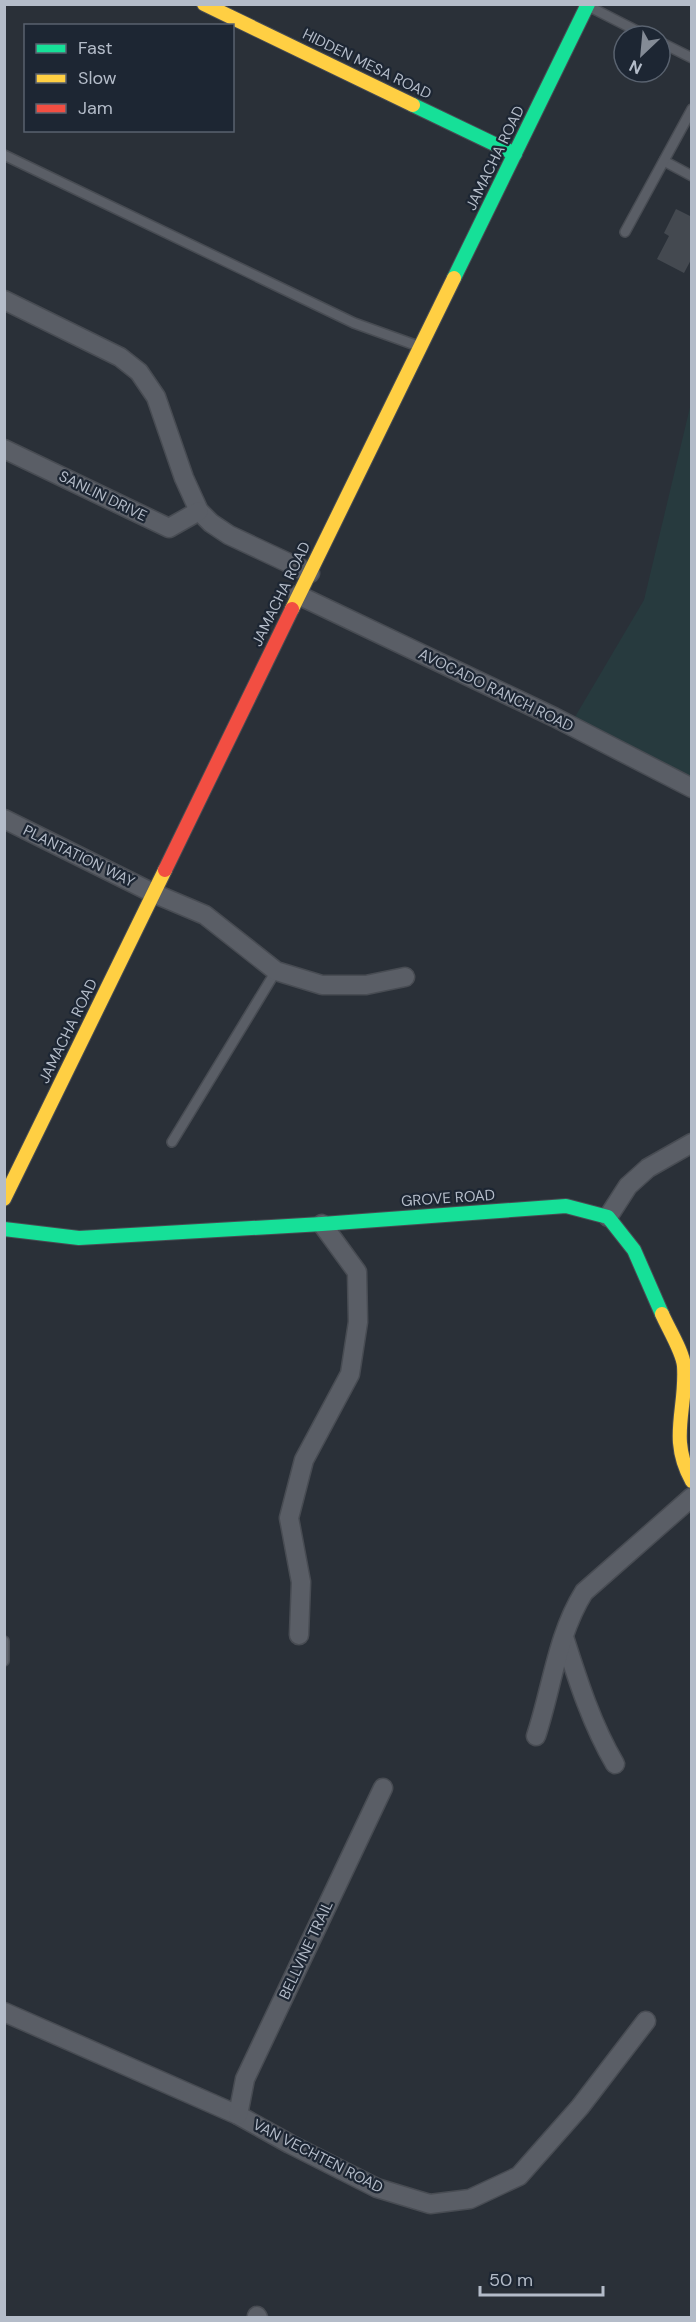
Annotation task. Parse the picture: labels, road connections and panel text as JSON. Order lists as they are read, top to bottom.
{
  "streets": {
    "main road": ["HIDDEN MESA ROAD", "JAMACHA ROAD", "GROVE ROAD"],
    "street": [
      "SANLIN DRIVE",
      "AVOCADO RANCH ROAD",
      "PLANTATION WAY",
      "BELLVINE TRAIL",
      "VAN VECHTEN ROAD"
    ]
  },
  "crossings": [
    ["HIDDEN MESA ROAD", "JAMACHA ROAD"],
    ["JAMACHA ROAD", "AVOCADO RANCH ROAD"],
    ["JAMACHA ROAD", "PLANTATION WAY"],
    ["BELLVINE TRAIL", "VAN VECHTEN ROAD"]
  ],
  "legend": ["Fast", "Slow", "Jam"],
  "scale_bar": "50 m",
  "north": "bottom left"
}
